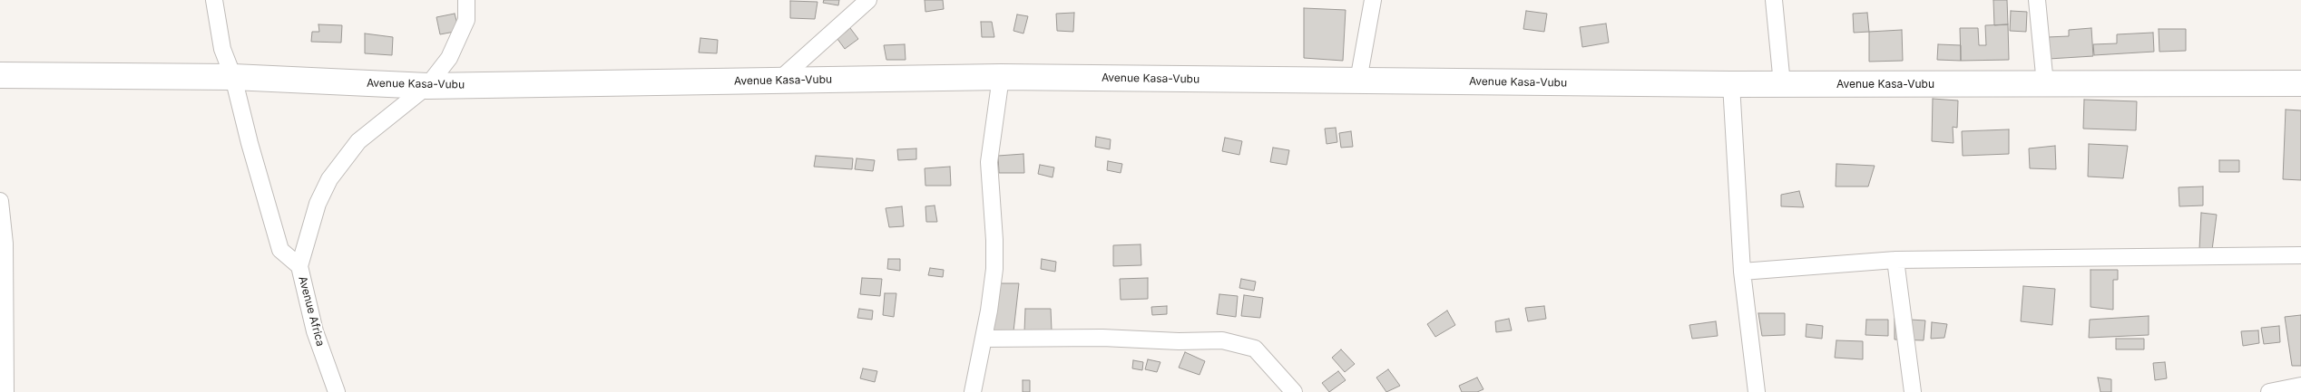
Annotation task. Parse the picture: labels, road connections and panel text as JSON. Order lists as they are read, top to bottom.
{
  "streets": {
    "highway": ["Avenue Kasa-Vubu"],
    "street": ["Avenue Africa"]
  },
  "crossings": [
    ["Avenue Kasa-Vubu", "Avenue Africa"]
  ]
}
